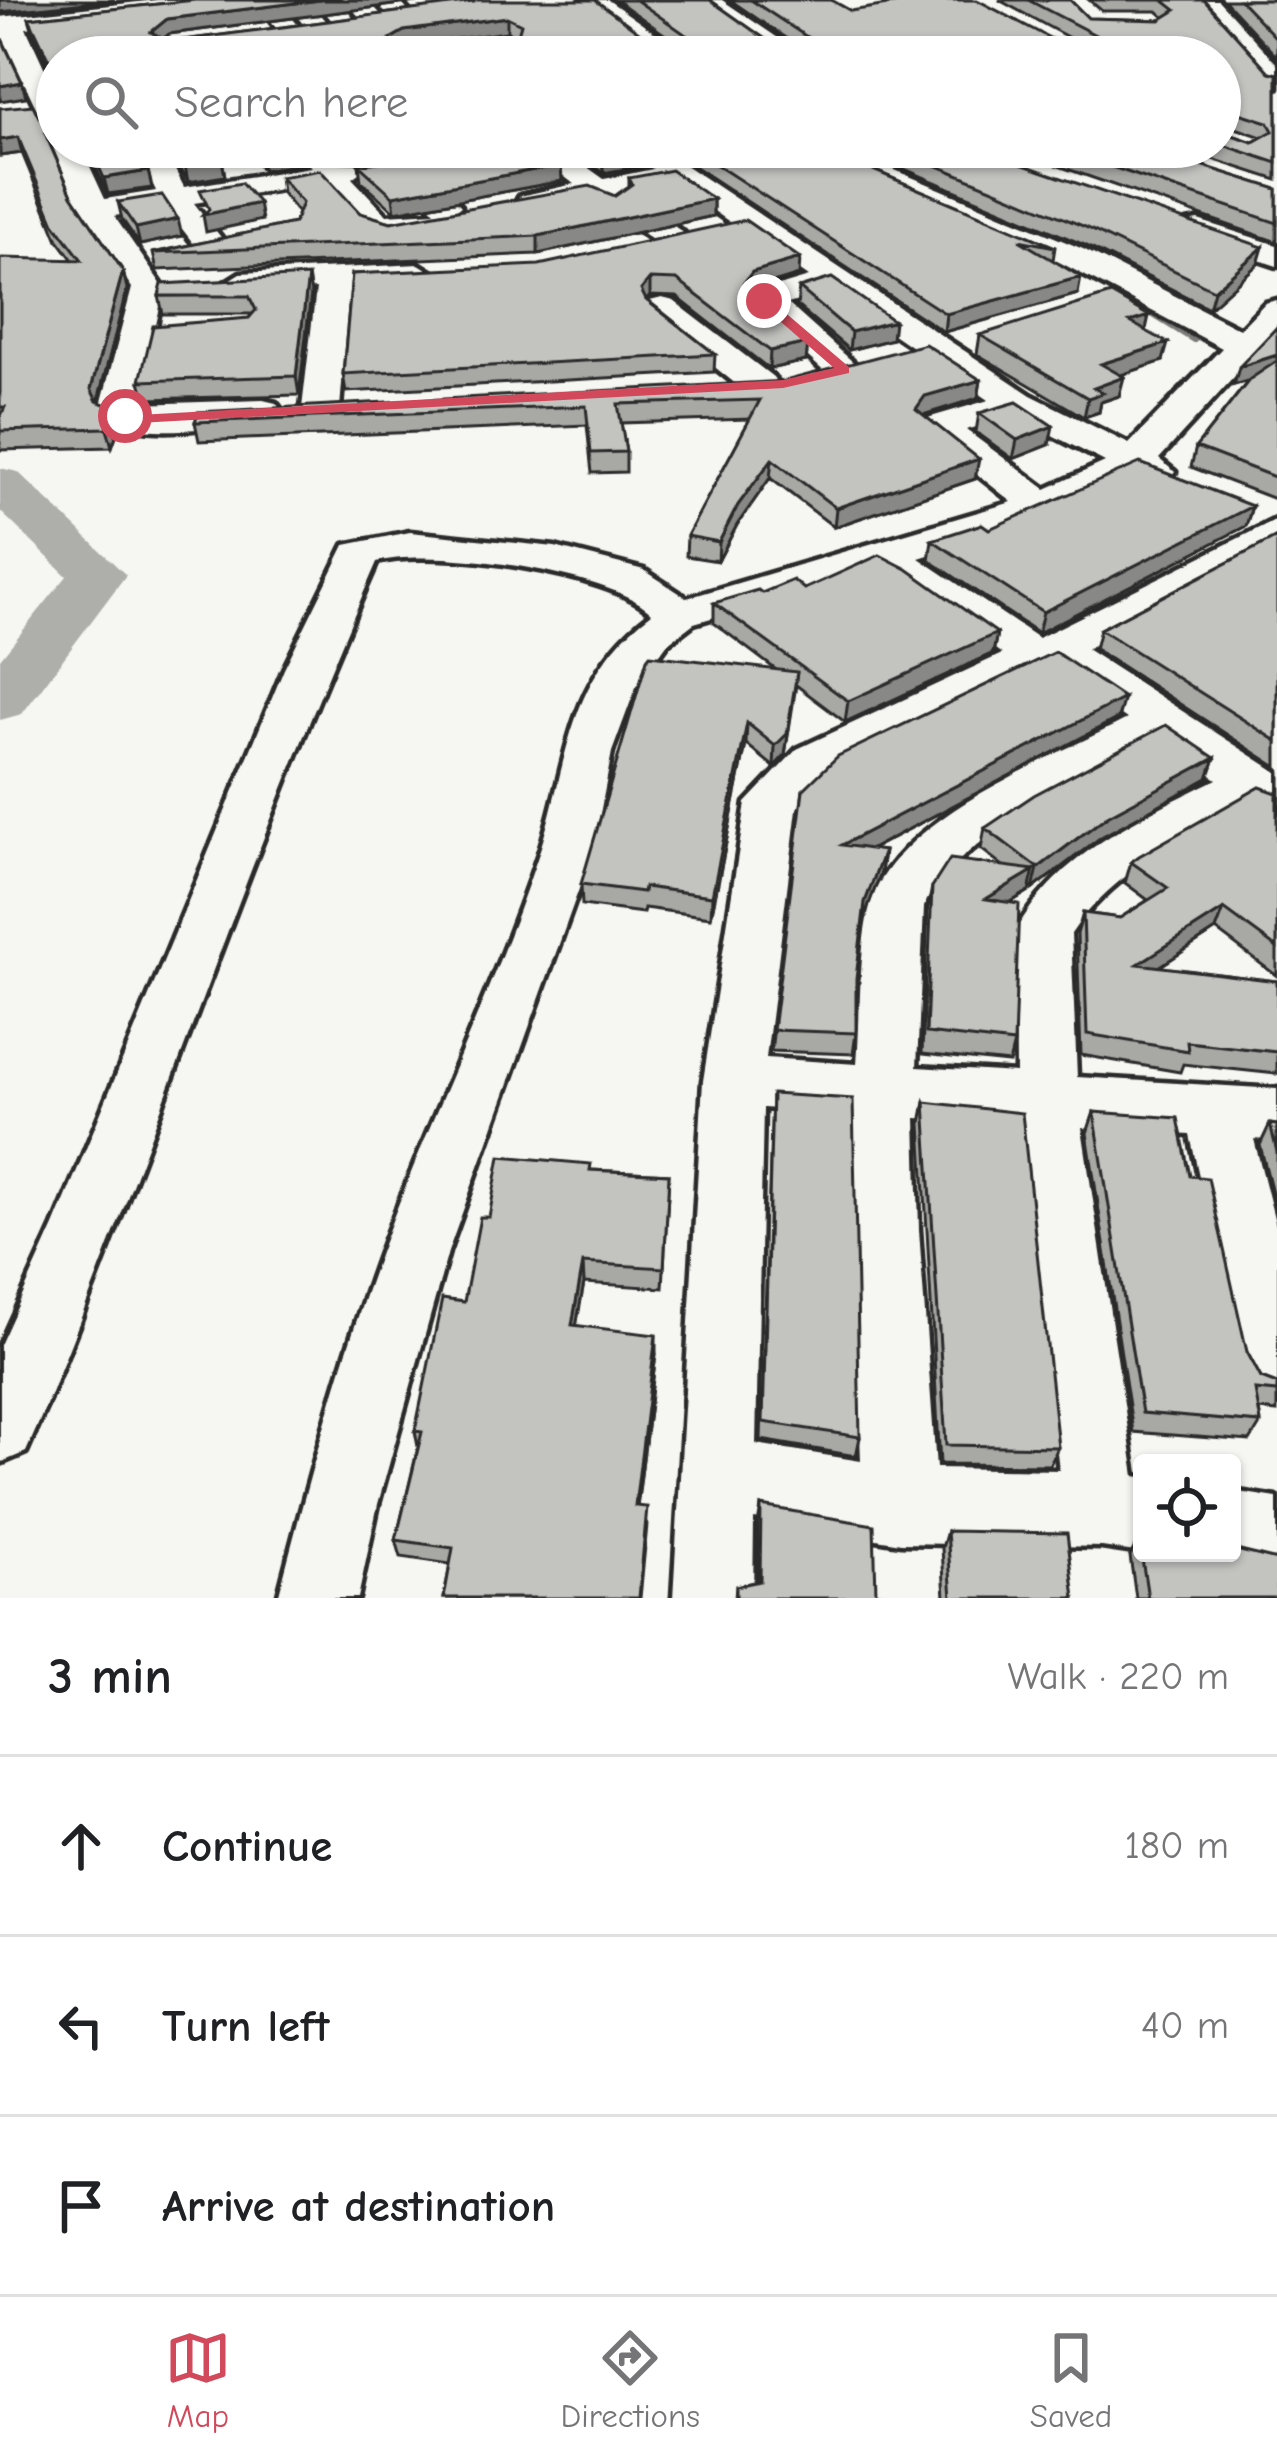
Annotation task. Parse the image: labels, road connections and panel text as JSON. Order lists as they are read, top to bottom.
{
  "page": {
    "search": "Search here",
    "heading": ["3 min", "Walk · 220 m"],
    "list": [
      ["Continue", "180 m"],
      ["Turn left", "40 m"],
      "Arrive at destination"
    ],
    "nav": ["Map", "Directions", "Saved"]
  }
}
